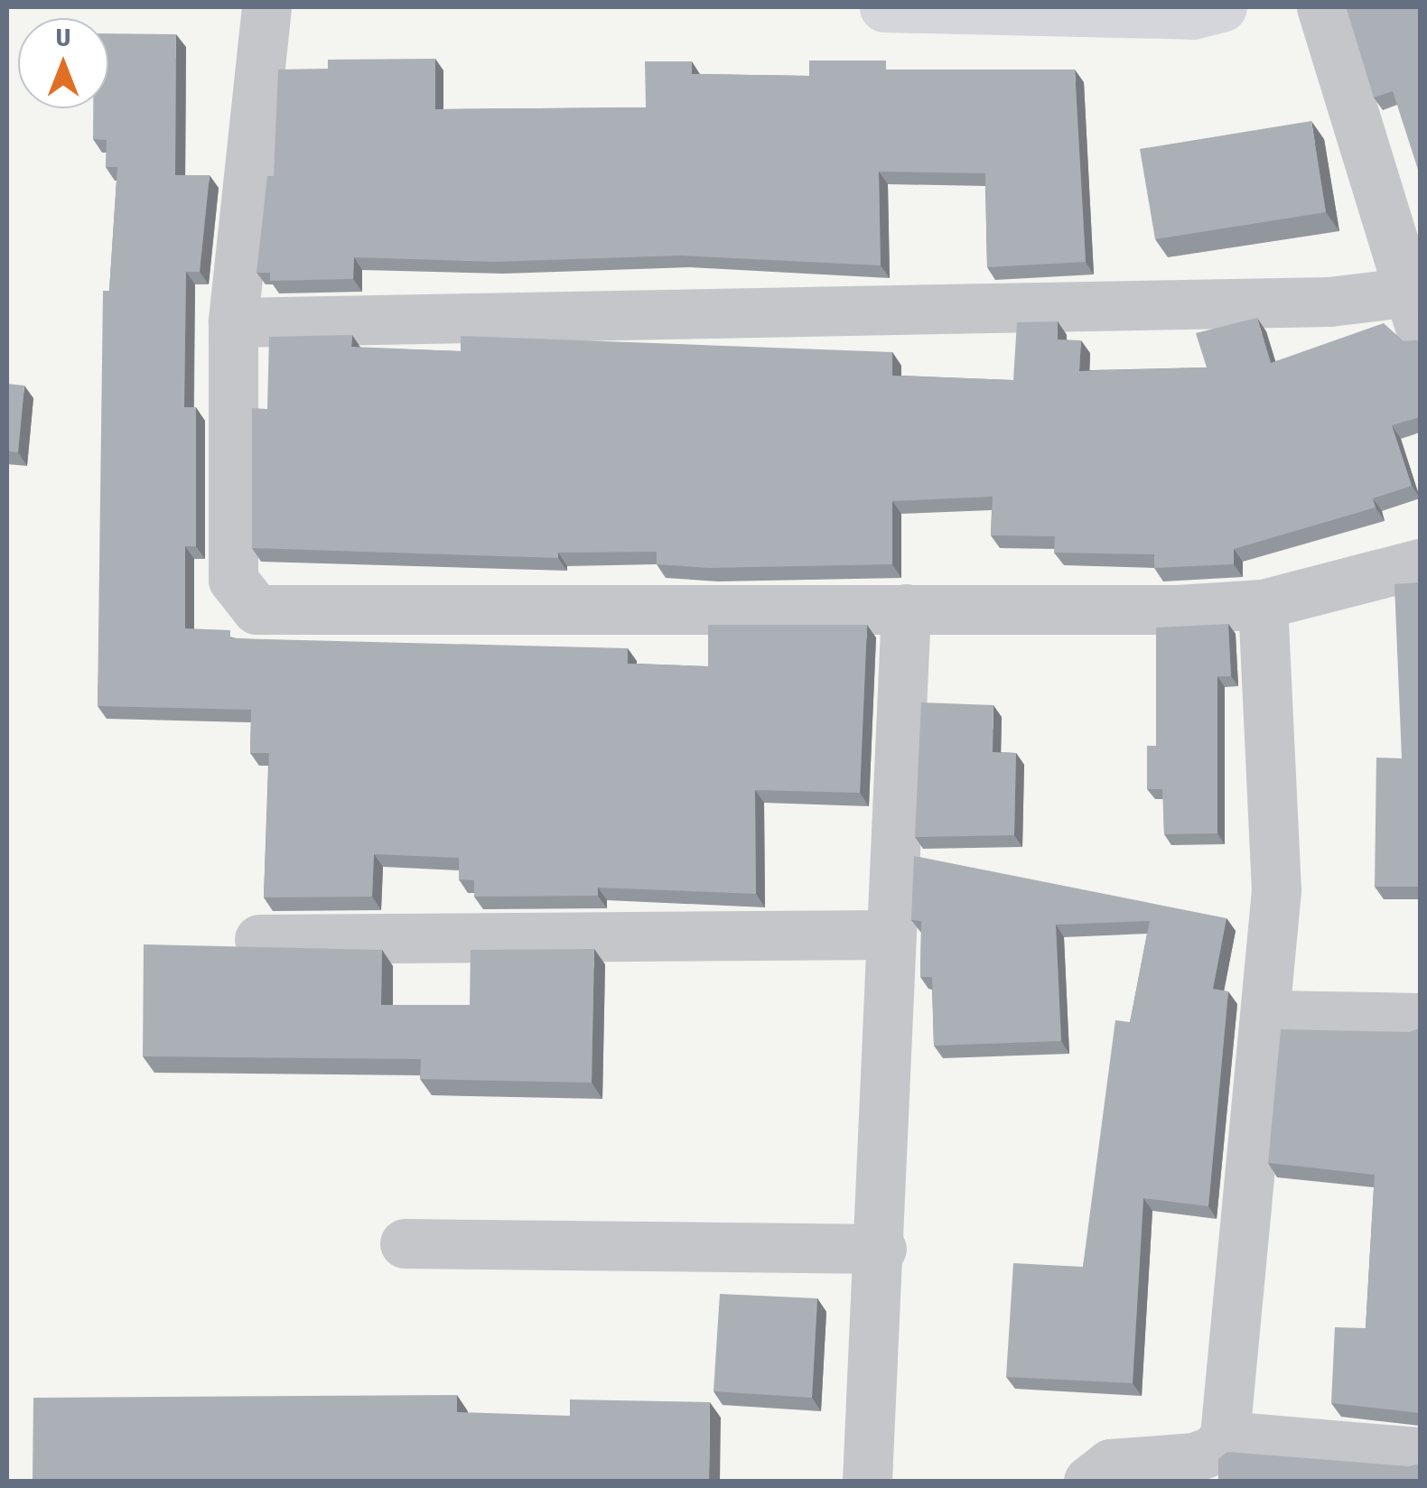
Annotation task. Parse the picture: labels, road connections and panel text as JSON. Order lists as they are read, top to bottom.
{
  "north": "top"
}
